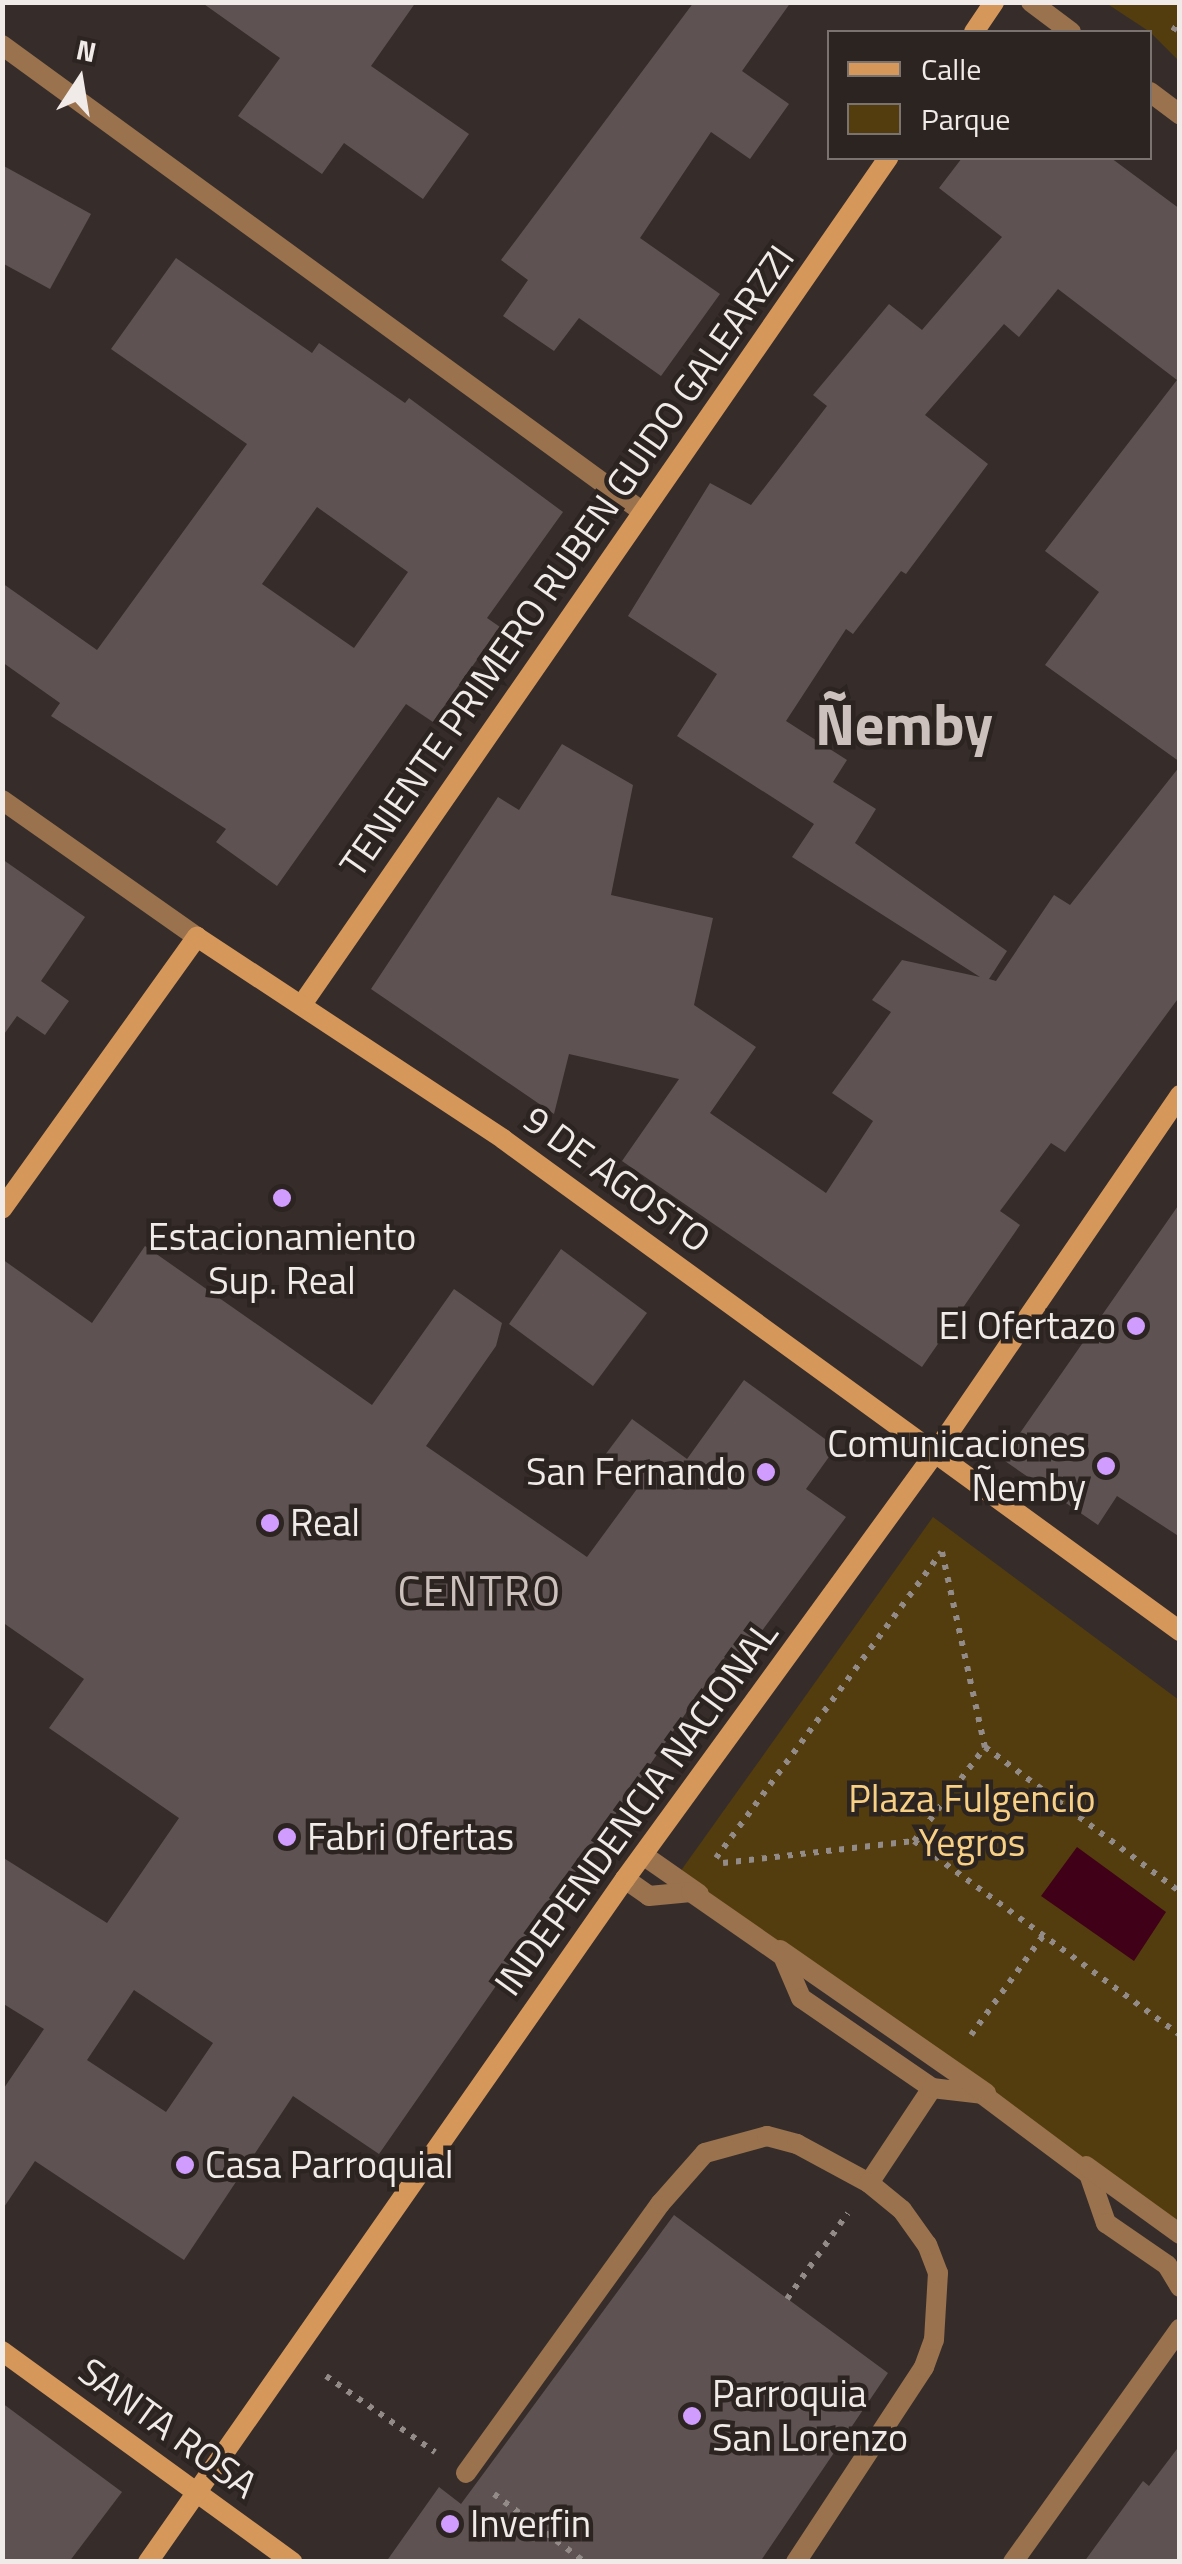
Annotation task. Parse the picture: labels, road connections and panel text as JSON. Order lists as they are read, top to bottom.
{
  "streets": {
    "street": [
      "TENIENTE PRIMERO RUBEN GUIDO GALEARZZI",
      "9 DE AGOSTO",
      "INDEPENDENCIA NACIONAL",
      "SANTA ROSA"
    ]
  },
  "crossings": [
    ["TENIENTE PRIMERO RUBEN GUIDO GALEARZZI", "9 DE AGOSTO"],
    ["9 DE AGOSTO", "INDEPENDENCIA NACIONAL"],
    ["INDEPENDENCIA NACIONAL", "SANTA ROSA"]
  ],
  "districts": ["Ñemby", "CENTRO"],
  "parks": ["Plaza Fulgencio Yegros"],
  "places": [
    "Estacionamiento Sup. Real",
    "El Ofertazo",
    "Comunicaciones Ñemby",
    "San Fernando",
    "Real",
    "Fabri Ofertas",
    "Casa Parroquial",
    "Parroquia San Lorenzo",
    "Inverfin"
  ],
  "legend": ["Calle", "Parque"],
  "north": "top"
}
